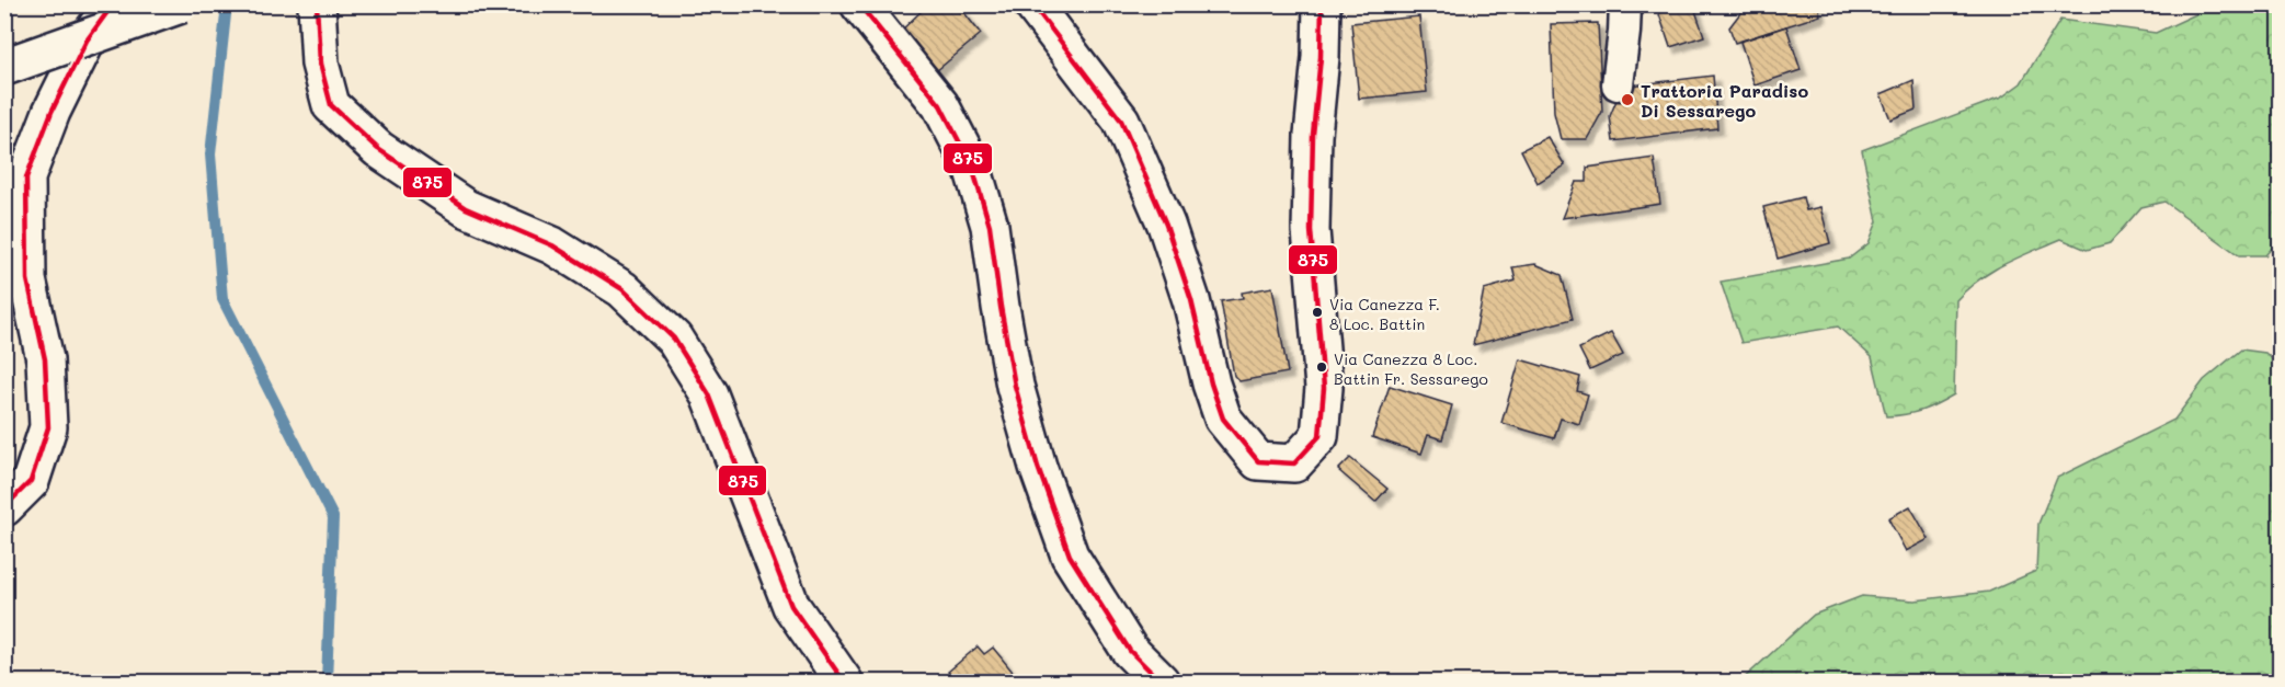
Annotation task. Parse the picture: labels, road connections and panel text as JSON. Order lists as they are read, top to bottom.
{
  "places": ["Trattoria Paradiso Di Sessarego", "Via Canezza F. 8 Loc. Battin", "Via Canezza 8 Loc. Battin Fr. Sessarego"],
  "lines": ["transit line 875"]
}
